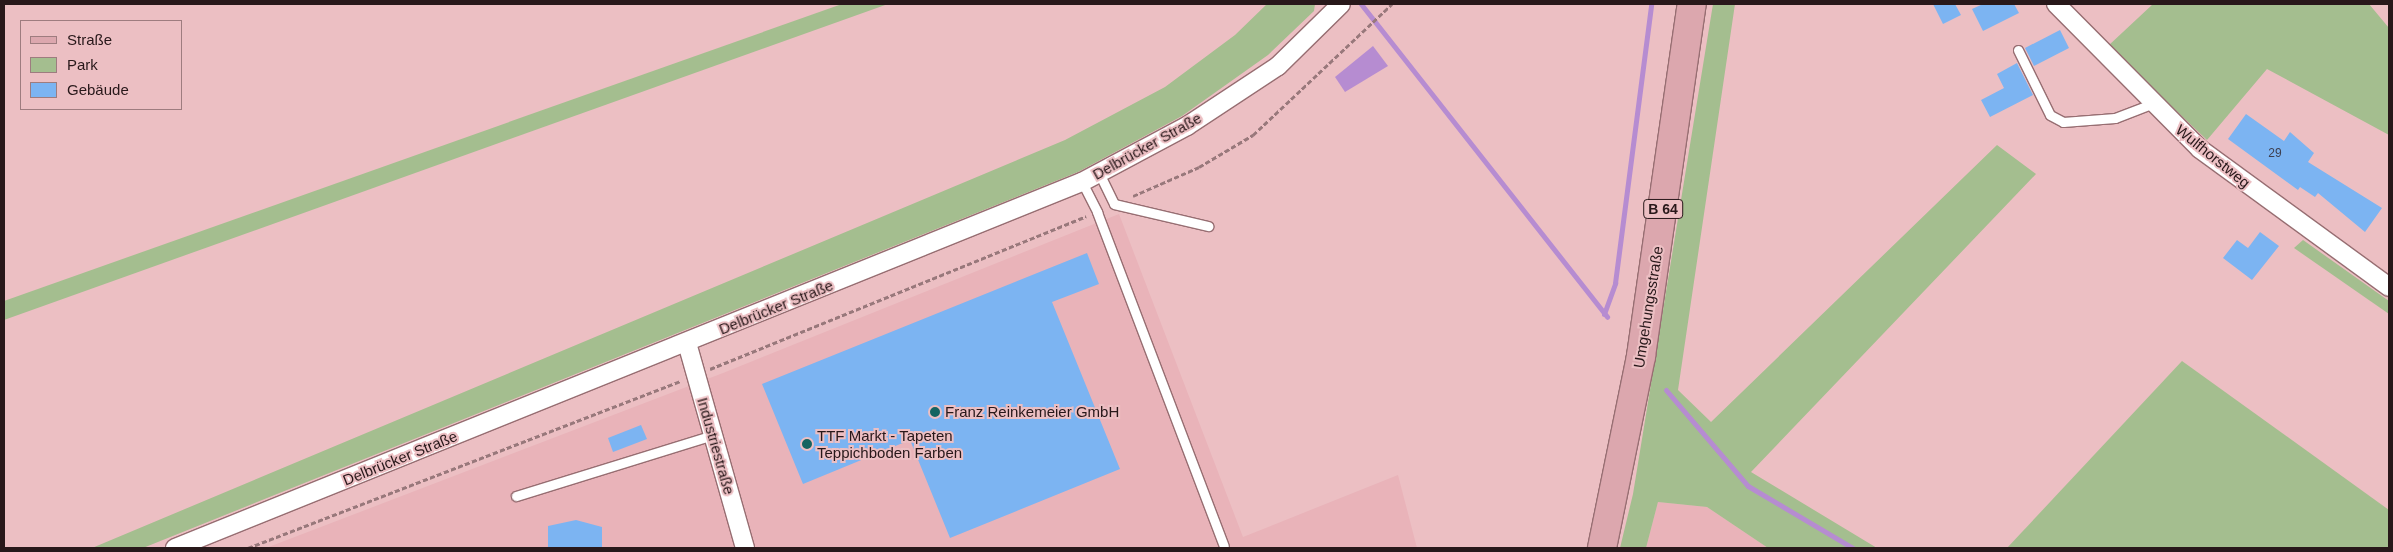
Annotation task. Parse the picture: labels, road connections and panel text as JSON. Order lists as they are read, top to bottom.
{
  "streets": {
    "main road": ["B 64", "Umgehungsstraße"],
    "street": ["Delbrücker Straße", "Wulfhorstweg", "Industriestraße"]
  },
  "crossings": [
    ["Delbrücker Straße", "Industriestraße"]
  ],
  "places": ["Franz Reinkemeier GmbH", "TTF Markt - Tapeten Teppichboden Farben"],
  "house_numbers": ["29"],
  "legend": ["Straße", "Park", "Gebäude"]
}
